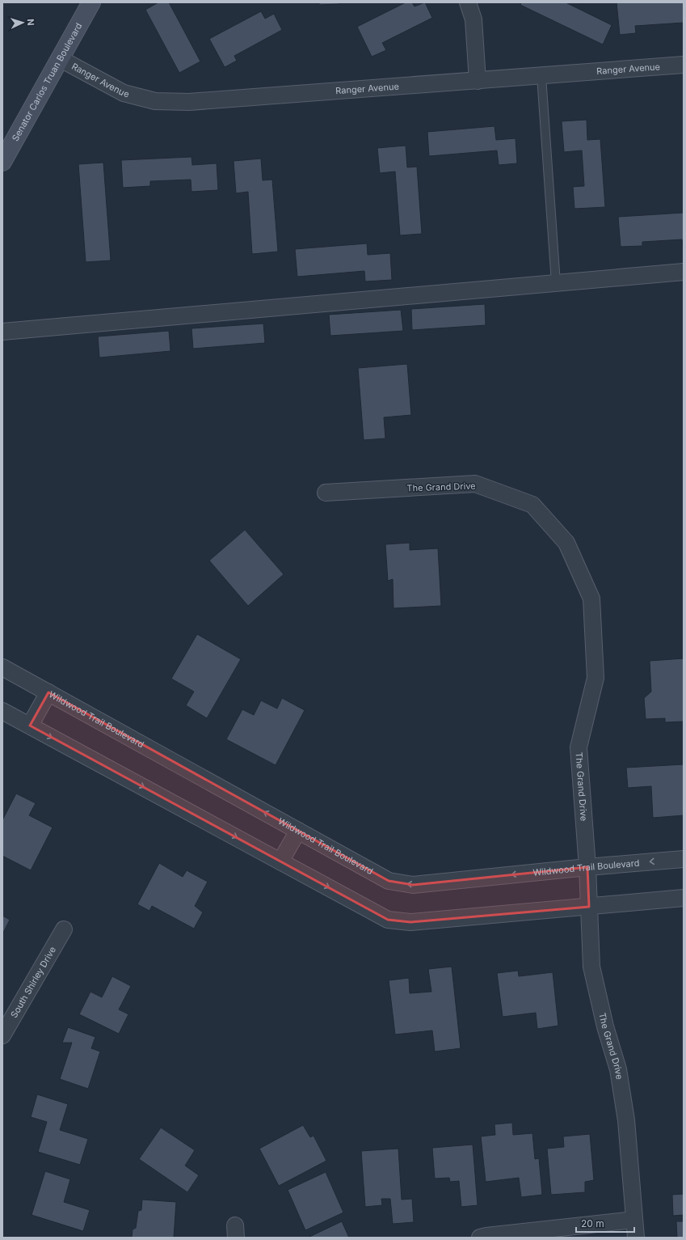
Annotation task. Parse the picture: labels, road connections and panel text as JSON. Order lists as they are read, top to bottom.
{
  "streets": {
    "main road": ["Senator Carlos Truan Boulevard"],
    "street": [
      "Ranger Avenue",
      "The Grand Drive",
      "Wildwood Trail Boulevard",
      "South Shirley Drive"
    ]
  },
  "crossings": [
    ["Ranger Avenue", "Senator Carlos Truan Boulevard"],
    ["The Grand Drive", "Wildwood Trail Boulevard"]
  ],
  "scale_bar": "20 m",
  "north": "right"
}
